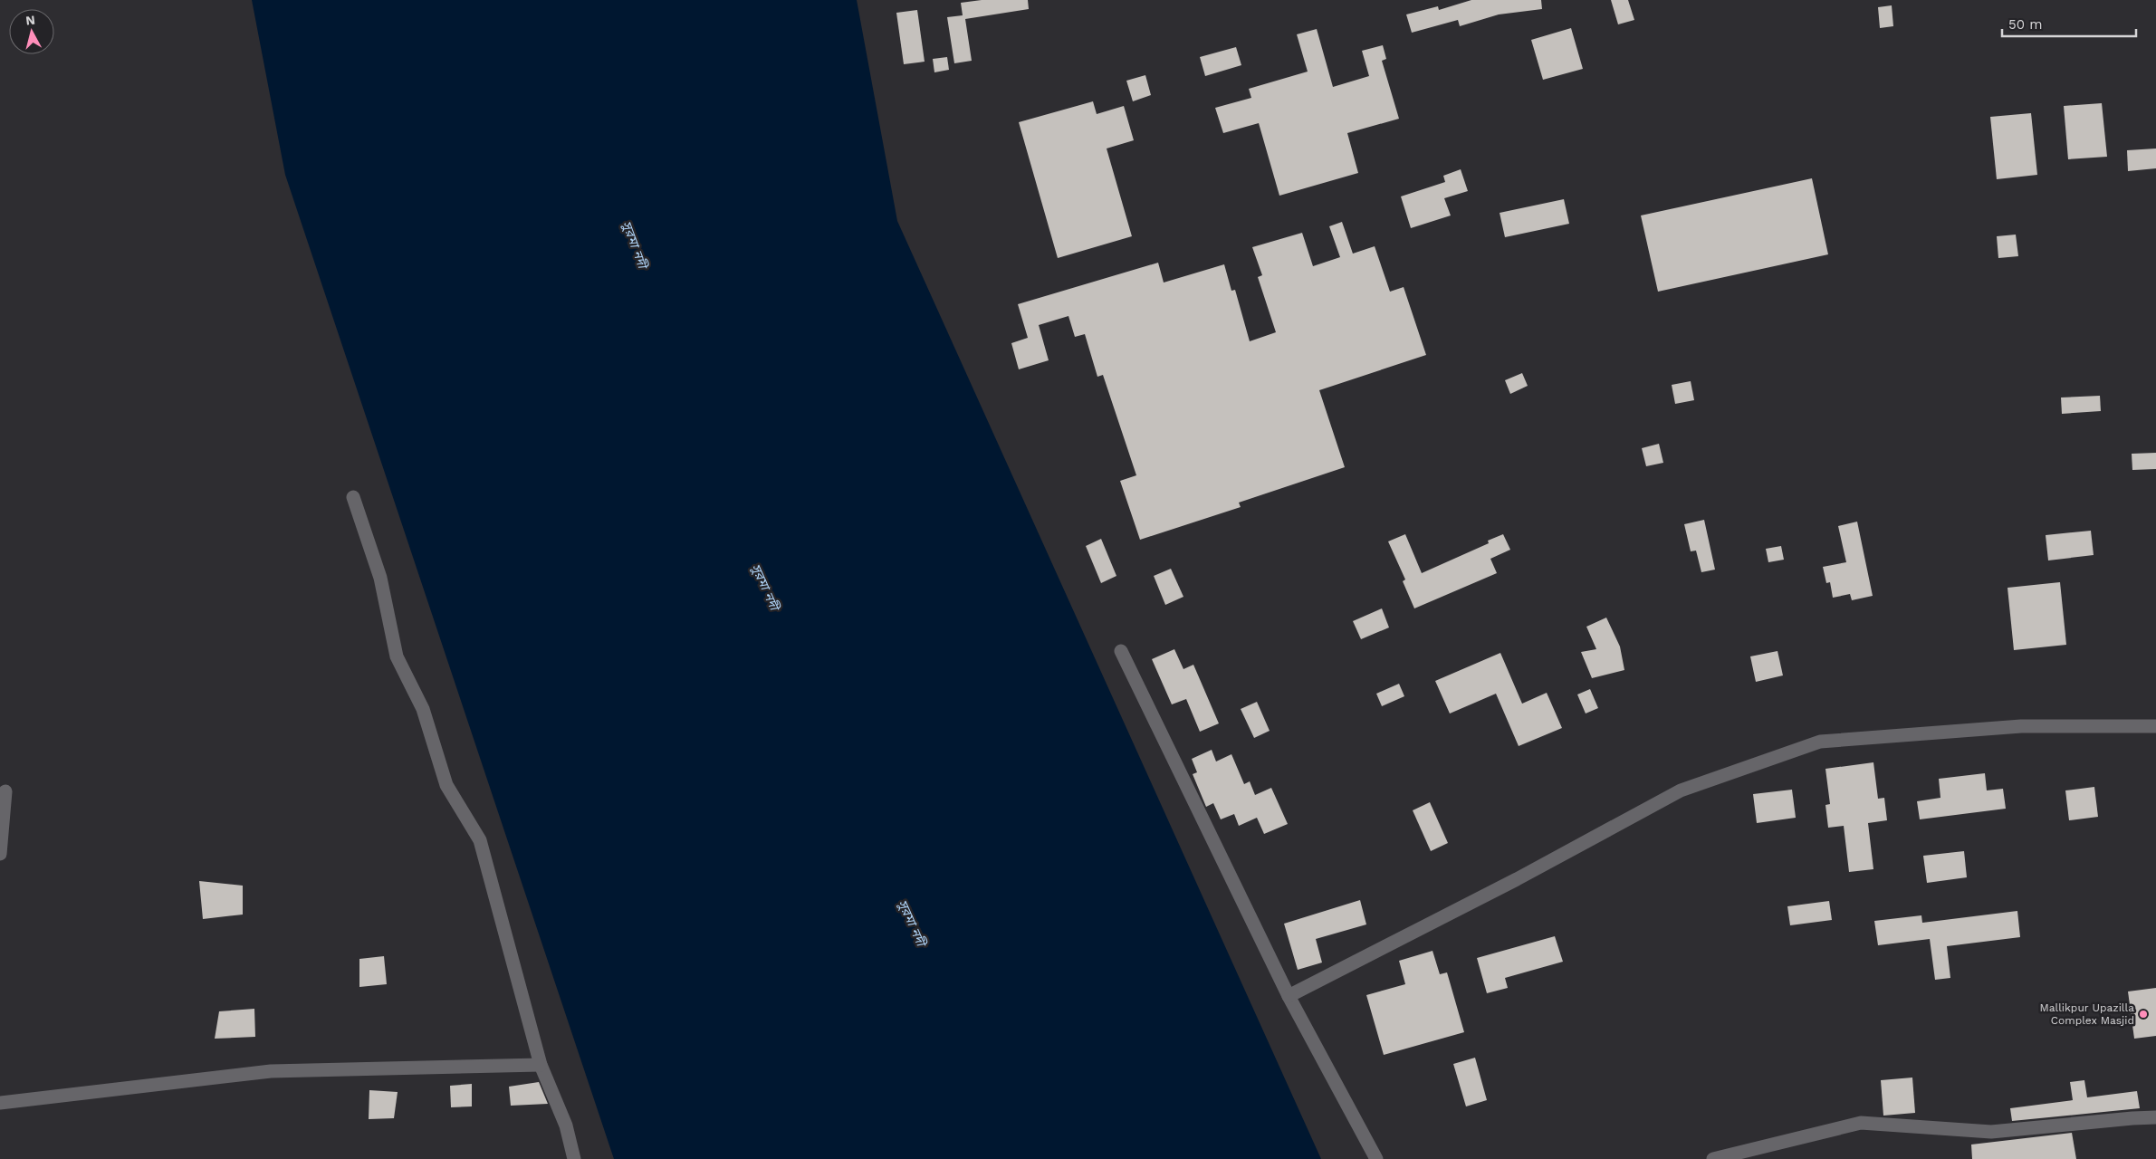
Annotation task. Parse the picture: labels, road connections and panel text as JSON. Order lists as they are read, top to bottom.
{
  "water": ["সুরমা নদী"],
  "places": ["Mallikpur Upazilla Complex Masjid"],
  "scale_bar": "50 m",
  "north": "top"
}
